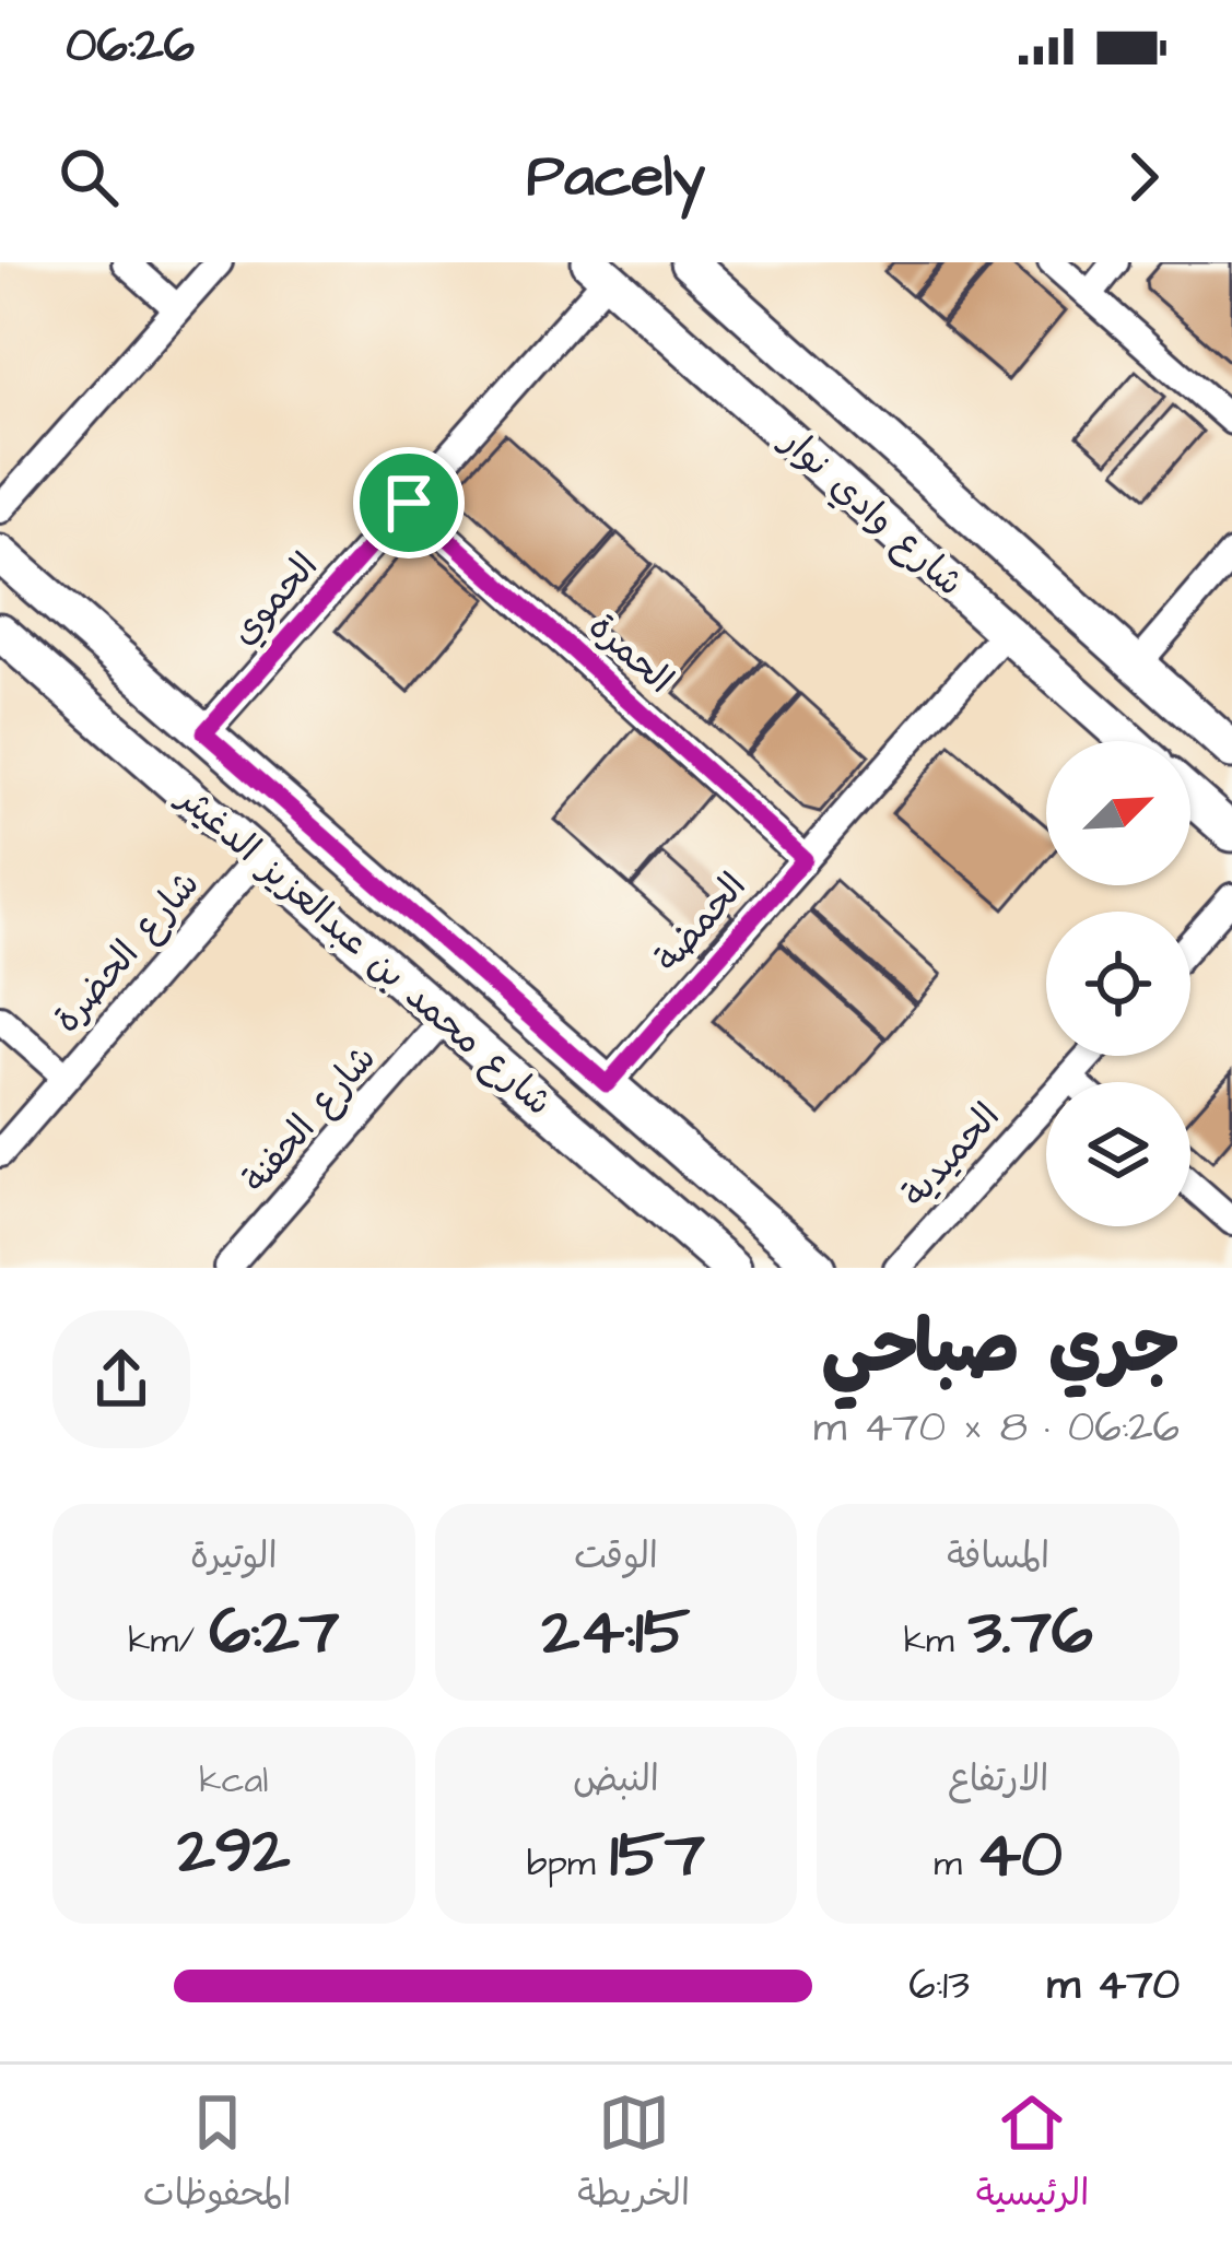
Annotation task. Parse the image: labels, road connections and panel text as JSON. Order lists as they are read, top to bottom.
{
  "streets": {
    "street": [
      "شارع وادي نوار",
      "الحموي",
      "الحمرة",
      "الحمضة",
      "شارع محمد بن عبدالعزيز الدغيثر",
      "شارع الحضرة",
      "شارع الحفنة",
      "الحميدية"
    ]
  },
  "crossings": [
    ["شارع وادي نوار", "الحموي"],
    ["شارع وادي نوار", "الحمضة"],
    ["الحموي", "الحمرة"],
    ["الحموي", "شارع محمد بن عبدالعزيز الدغيثر"],
    ["الحمرة", "الحمضة"],
    ["الحمضة", "شارع محمد بن عبدالعزيز الدغيثر"],
    ["شارع محمد بن عبدالعزيز الدغيثر", "شارع الحضرة"],
    ["شارع محمد بن عبدالعزيز الدغيثر", "شارع الحفنة"]
  ],
  "north": "top right",
  "page": {
    "status": "06:26",
    "header": "Pacely",
    "heading": ["جري صباحي", "06:26 · 8 × 470 m"],
    "stats": [
      ["المسافة", "3.76 km"],
      ["الوقت", "24:15"],
      ["الوتيرة", "6:27 /km"],
      ["الارتفاع", "40 m"],
      ["النبض", "157 bpm"],
      ["kcal", "292"]
    ],
    "list": [
      {
        "name": "470 m",
        "note": "6:13"
      }
    ],
    "tabs": ["الرئيسية", "الخريطة", "المحفوظات"]
  }
}
